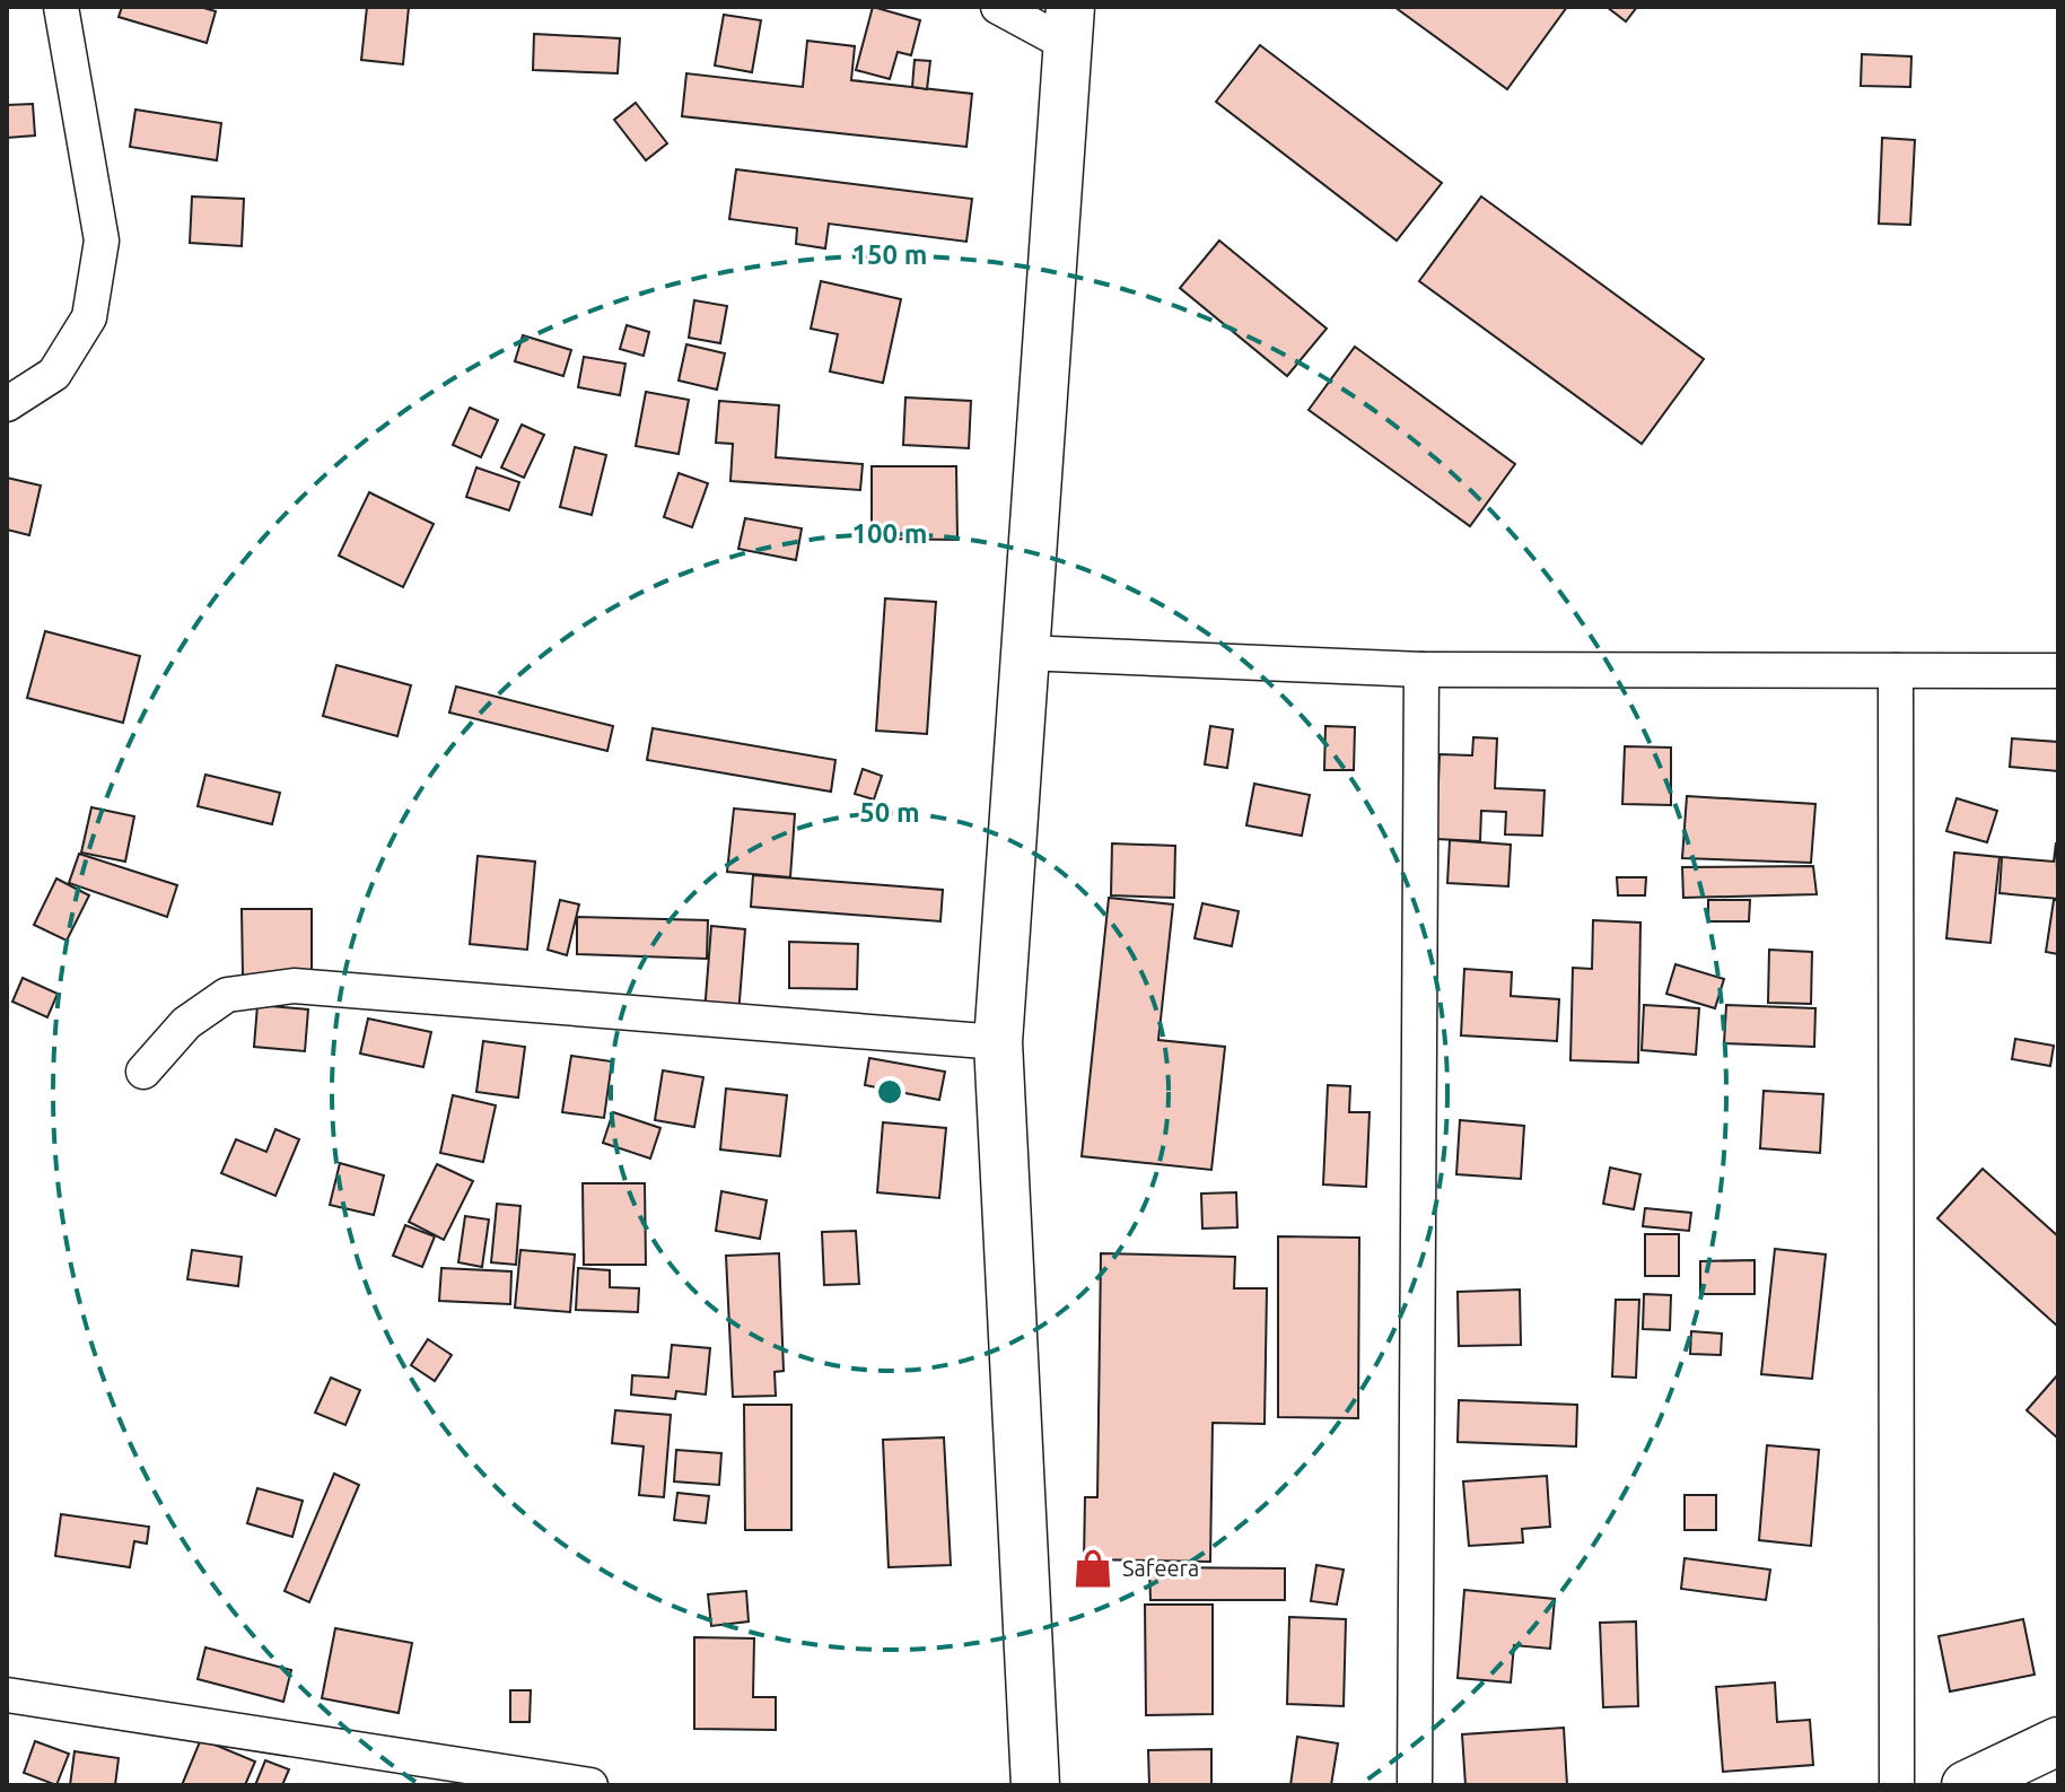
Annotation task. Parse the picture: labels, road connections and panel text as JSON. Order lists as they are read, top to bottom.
{
  "places": {
    "shop": ["Safeera"]
  },
  "rings": ["150 m", "100 m", "50 m"]
}
